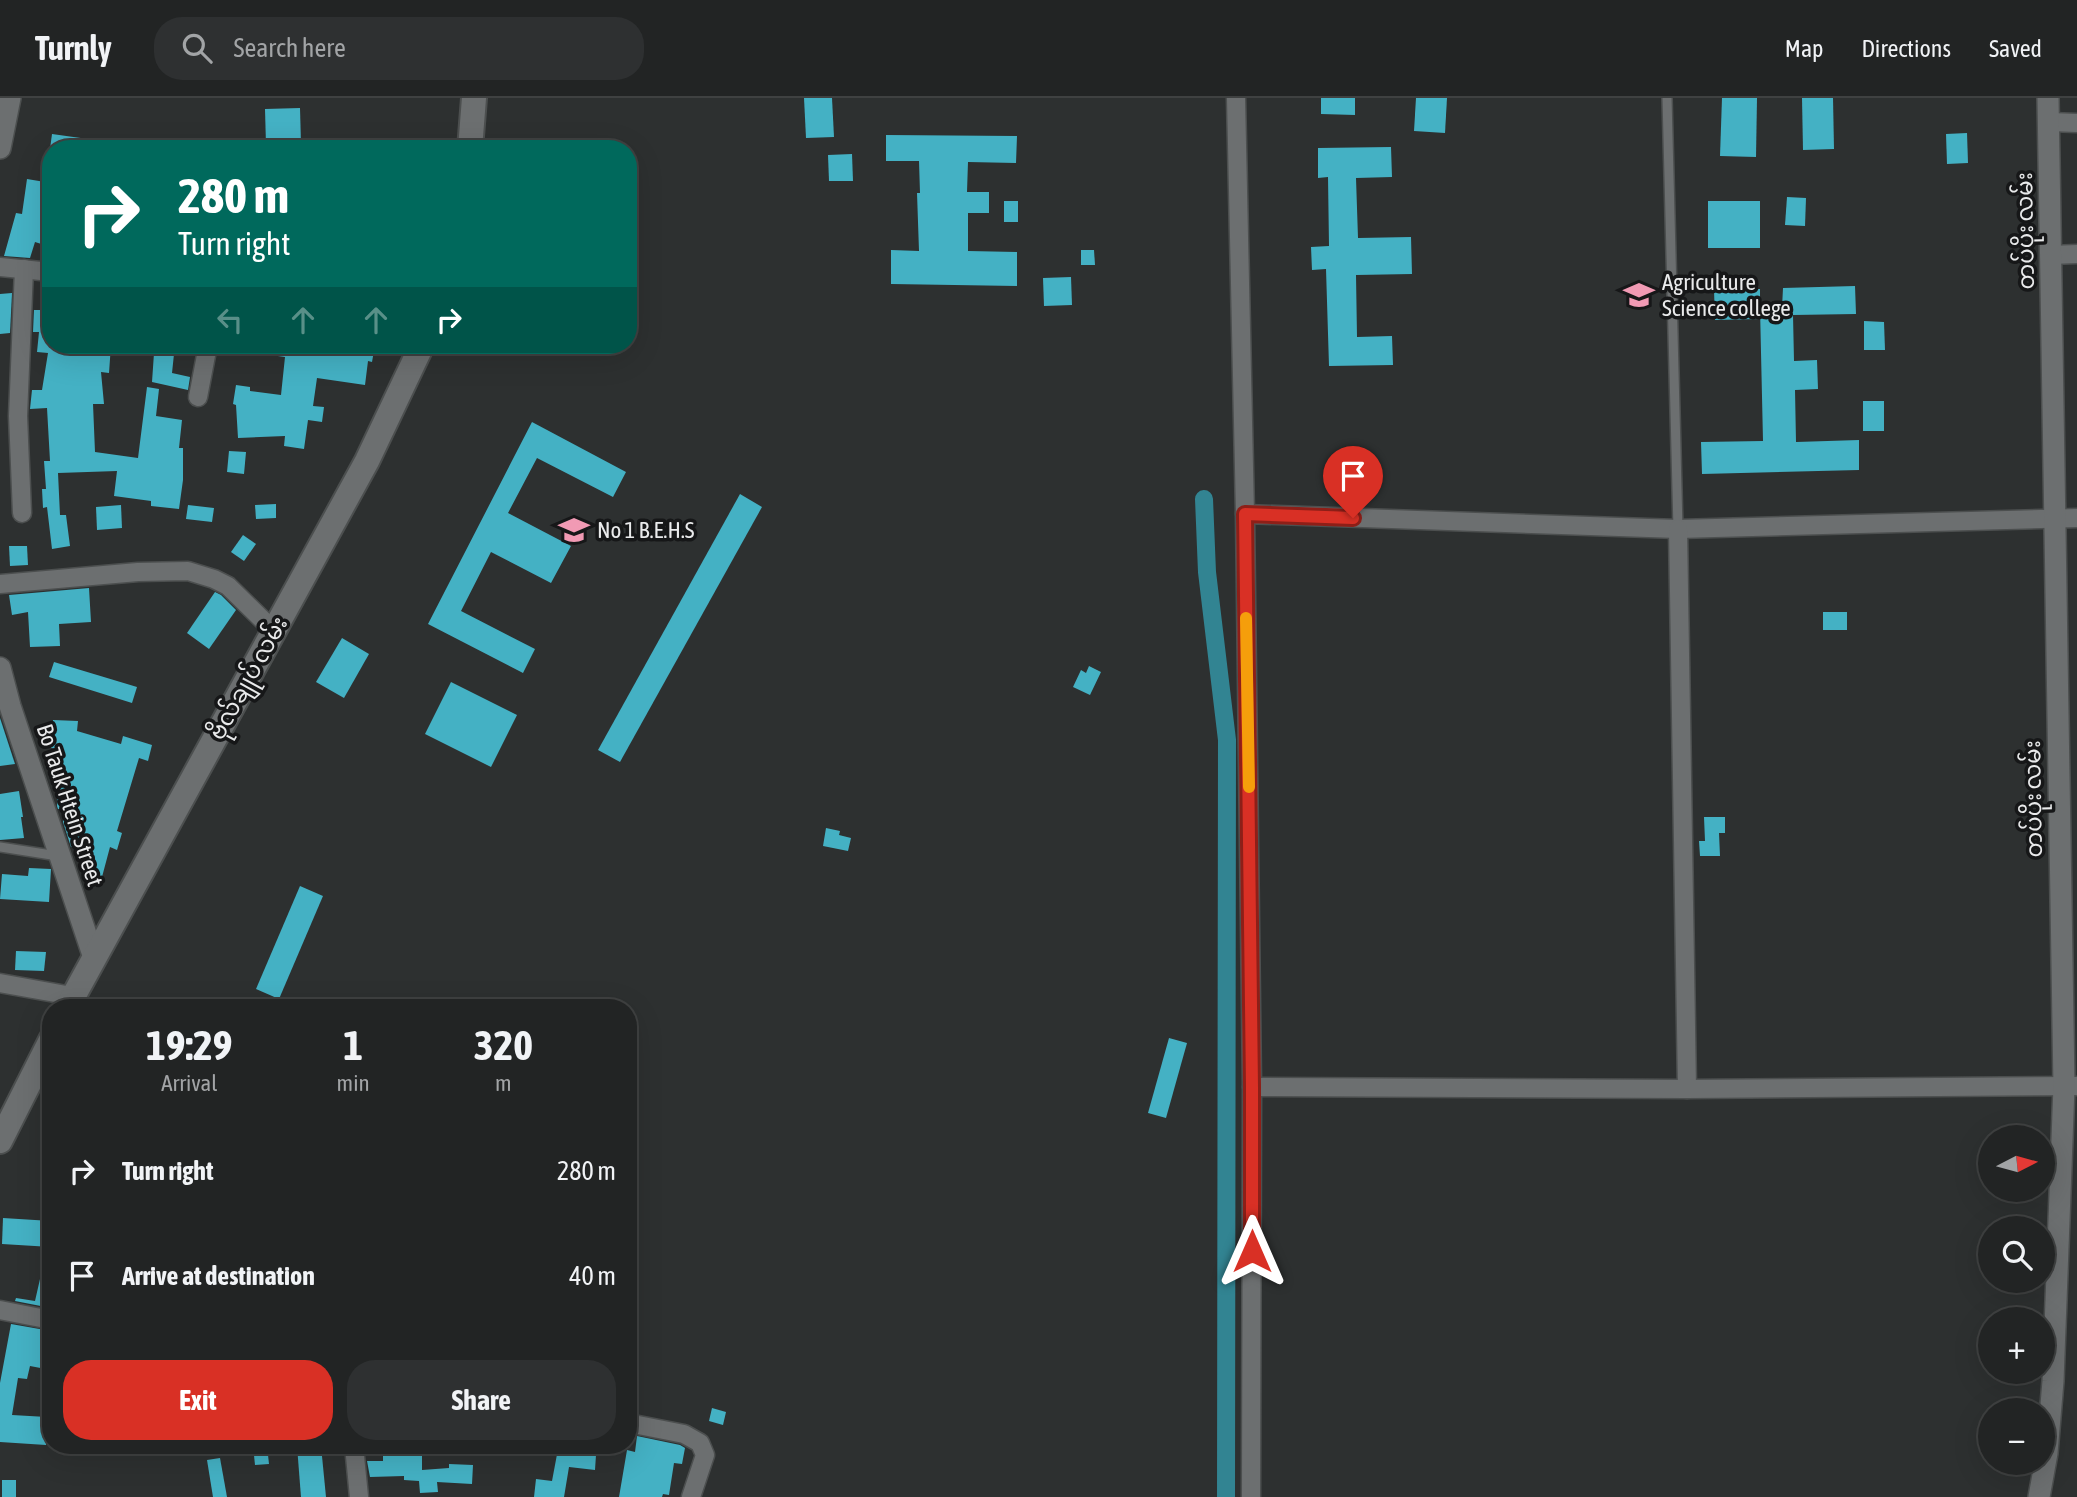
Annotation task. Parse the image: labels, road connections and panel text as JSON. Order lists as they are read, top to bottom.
{
  "streets": {
    "main road": ["ဗိုလ်ချုပ် လမ်း"],
    "street": ["တပ်ပိုး လမ်း", "Bo Tauk Htein Street"]
  },
  "crossings": [
    ["ဗိုလ်ချုပ် လမ်း", "Bo Tauk Htein Street"]
  ],
  "places": {
    "school or university": ["Agriculture Science college", "No 1 B.E.H.S"]
  },
  "north": "right",
  "page": {
    "header": "Turnly",
    "search": "Search here",
    "nav": ["Map", "Directions", "Saved"],
    "turn": ["280 m", "Turn right"],
    "eta": [
      "19:29",
      "Arrival",
      "1",
      "min",
      "320",
      "m"
    ],
    "list": [
      {
        "name": "Turn right",
        "value": "280 m"
      },
      {
        "name": "Arrive at destination",
        "value": "40 m"
      }
    ],
    "map_buttons": ["+", "−"],
    "buttons": ["Exit", "Share"]
  }
}
